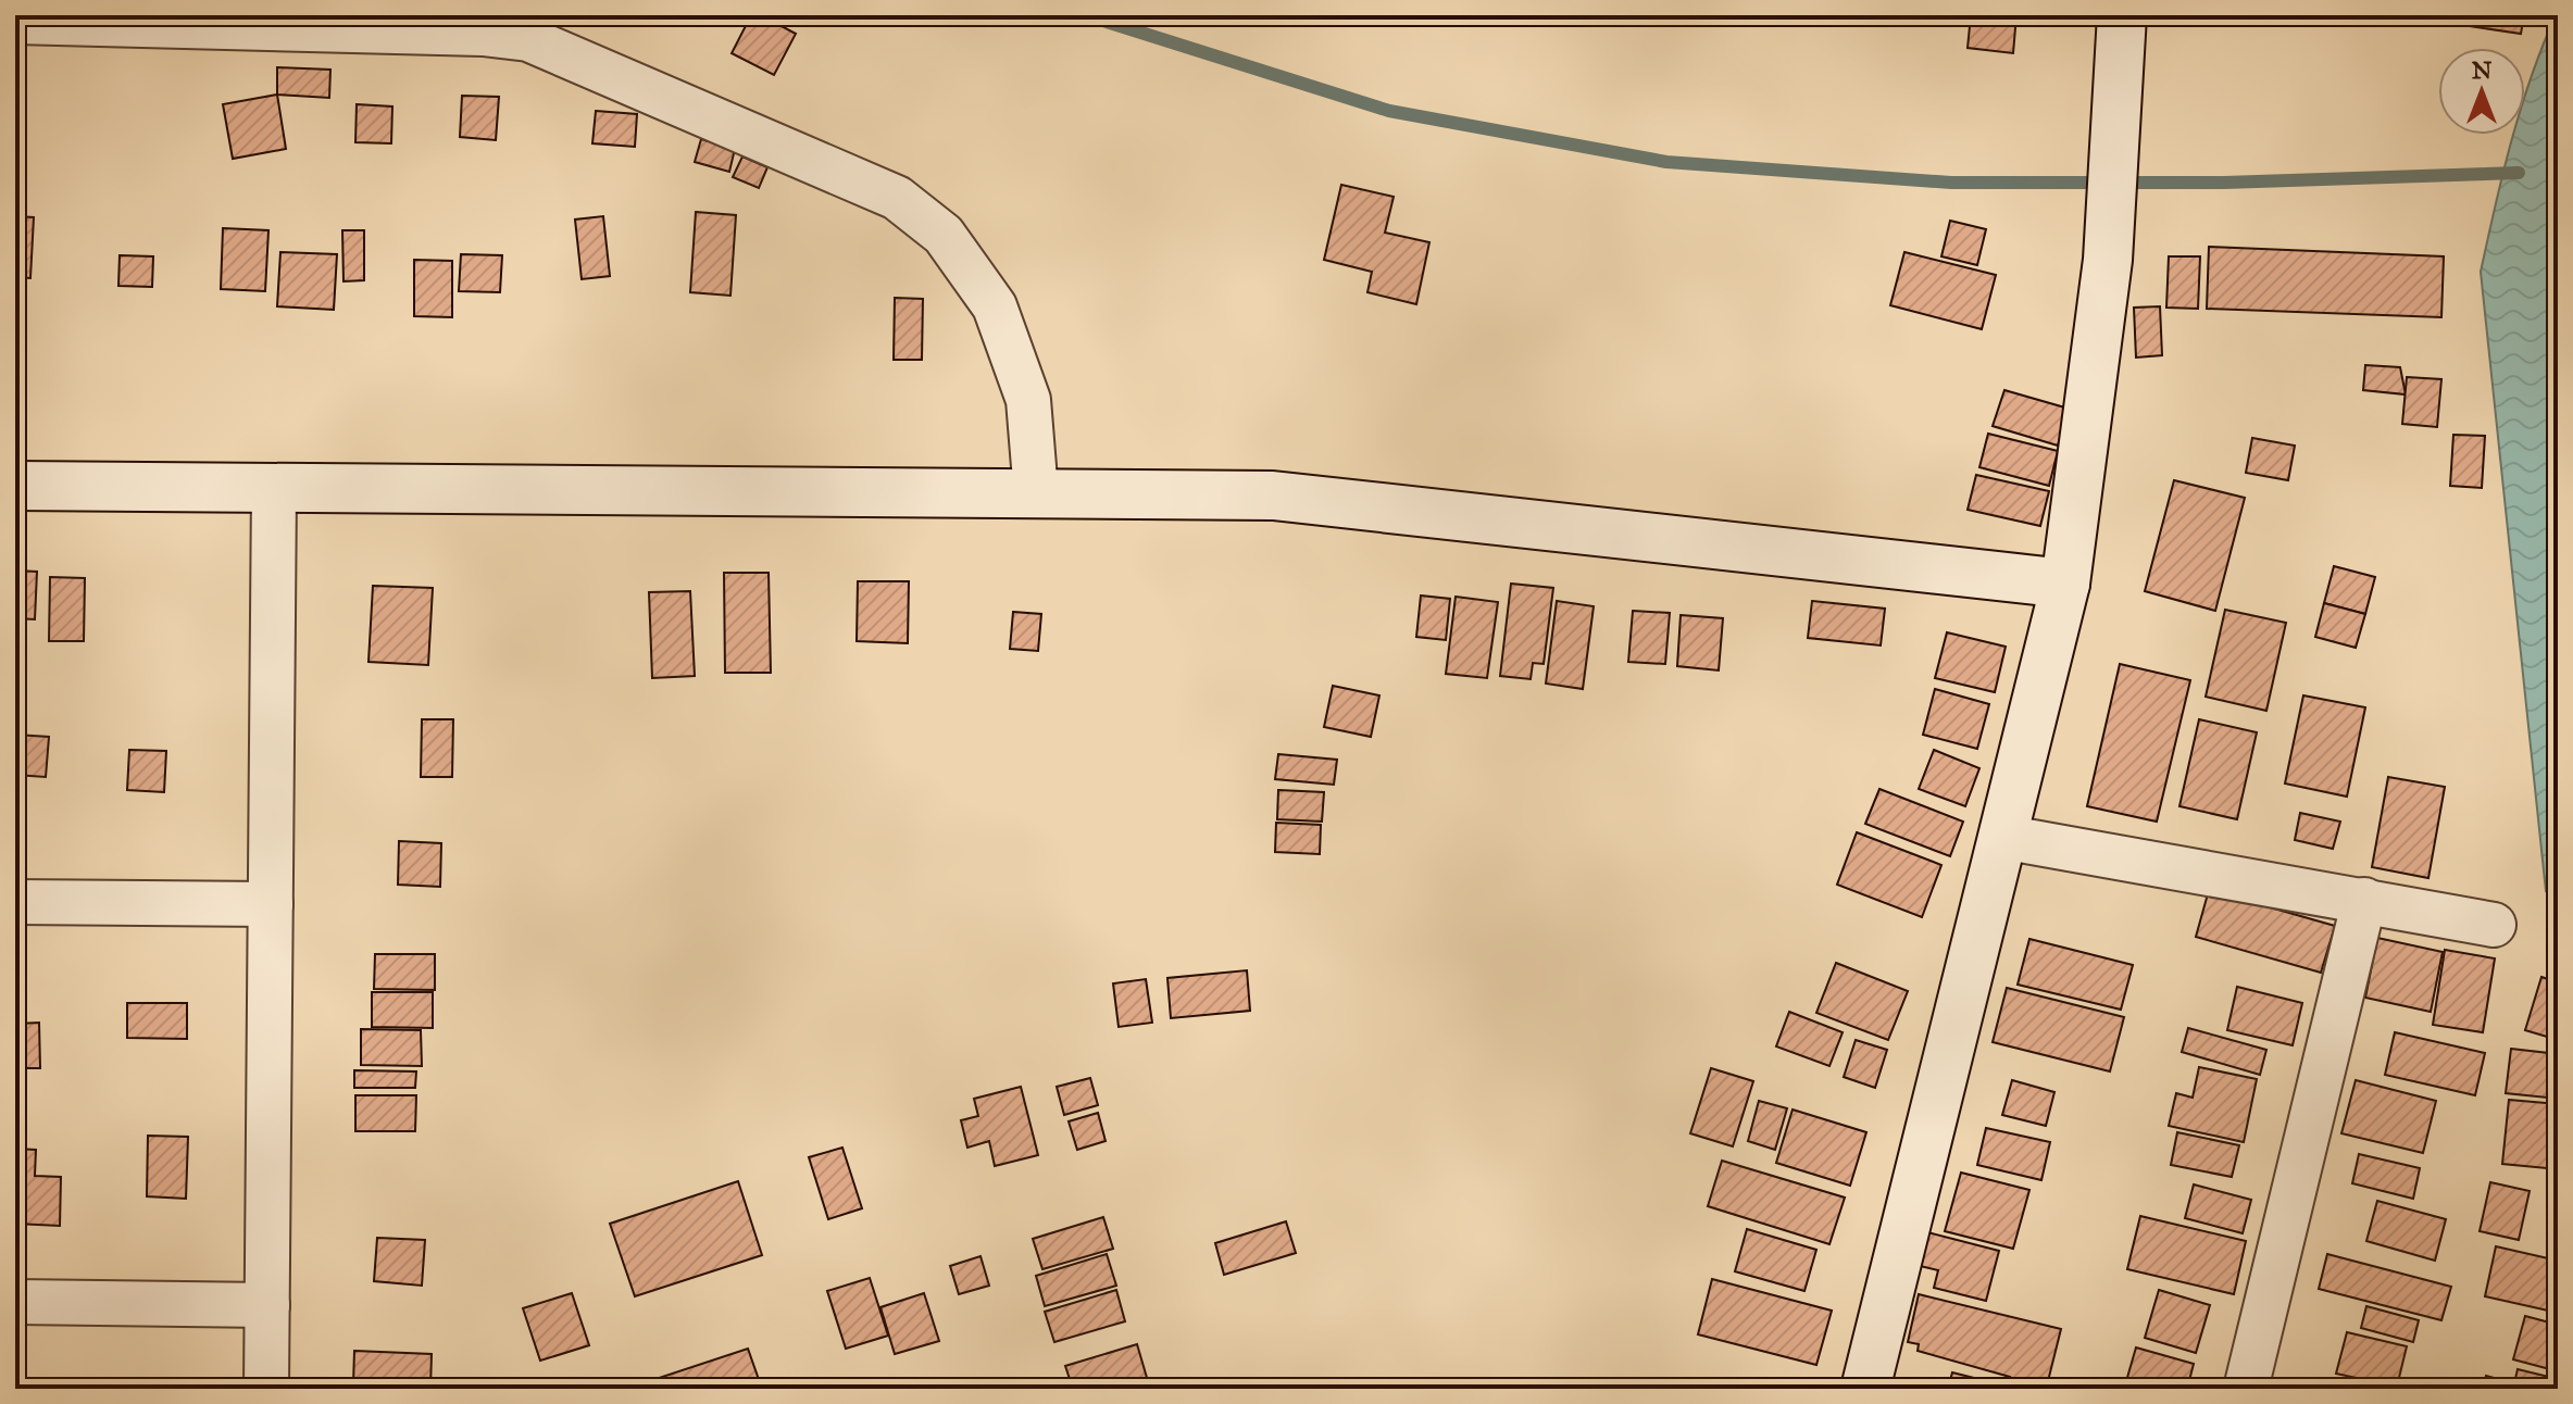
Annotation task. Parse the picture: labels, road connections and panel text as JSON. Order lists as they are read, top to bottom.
{
  "north": "top"
}
